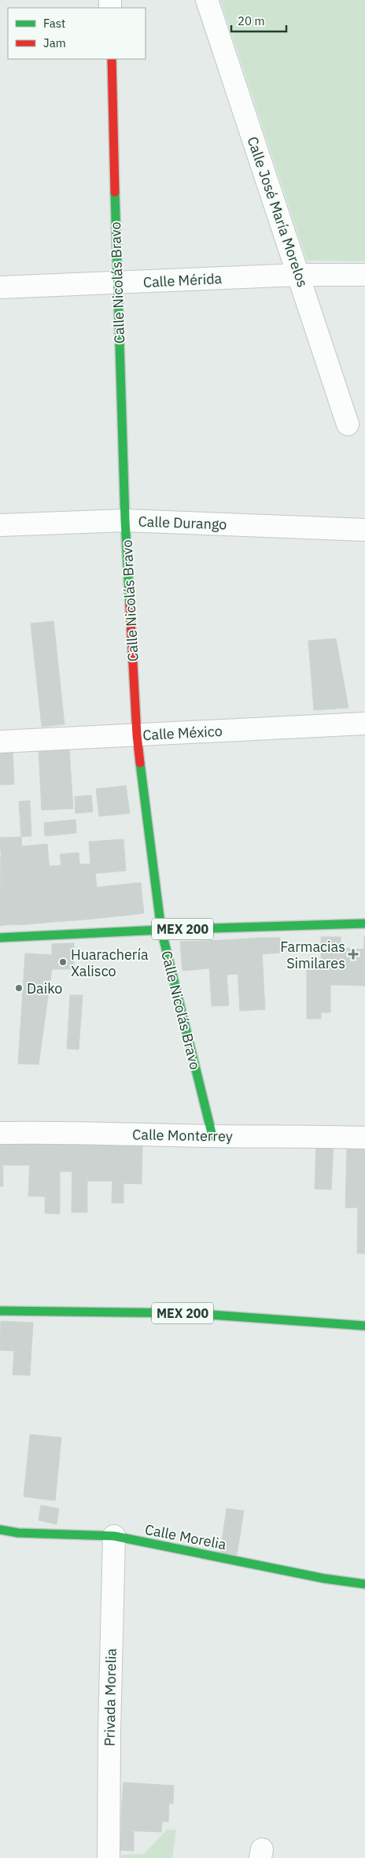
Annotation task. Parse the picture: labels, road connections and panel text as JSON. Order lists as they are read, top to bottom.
{
  "streets": {
    "main road": ["Calle Nicolás Bravo", "MEX 200", "Calle Morelia"],
    "street": [
      "Calle José María Morelos",
      "Calle Mérida",
      "Calle Durango",
      "Calle México",
      "Calle Monterrey",
      "Privada Morelia"
    ]
  },
  "crossings": [
    ["Calle José María Morelos", "Calle Mérida"],
    ["Calle Mérida", "Calle Nicolás Bravo"],
    ["Calle Nicolás Bravo", "Calle Durango"],
    ["Calle Nicolás Bravo", "Calle México"],
    ["Calle Nicolás Bravo", "MEX 200"],
    ["Calle Nicolás Bravo", "Calle Monterrey"],
    ["Calle Morelia", "Privada Morelia"]
  ],
  "places": {
    "health": ["Farmacias Similares"],
    "other": ["Huarachería Xalisco", "Daiko"]
  },
  "legend": ["Fast", "Jam"],
  "scale_bar": "20 m"
}
